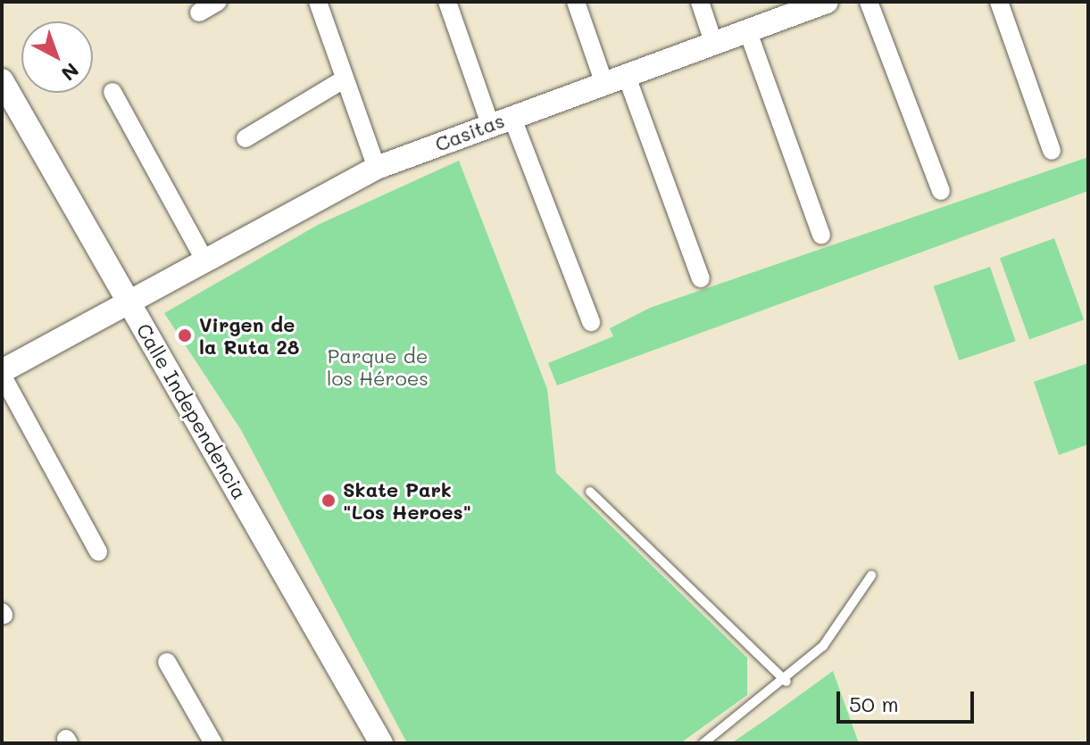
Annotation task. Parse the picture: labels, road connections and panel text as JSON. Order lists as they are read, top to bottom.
{
  "streets": {
    "street": ["Casitas", "Calle Independencia"]
  },
  "crossings": [
    ["Casitas", "Calle Independencia"]
  ],
  "parks": ["Parque de los Héroes"],
  "places": ["Virgen de la Ruta 28", "Skate Park \"Los Heroes\""],
  "scale_bar": "50 m",
  "north": "bottom right"
}
